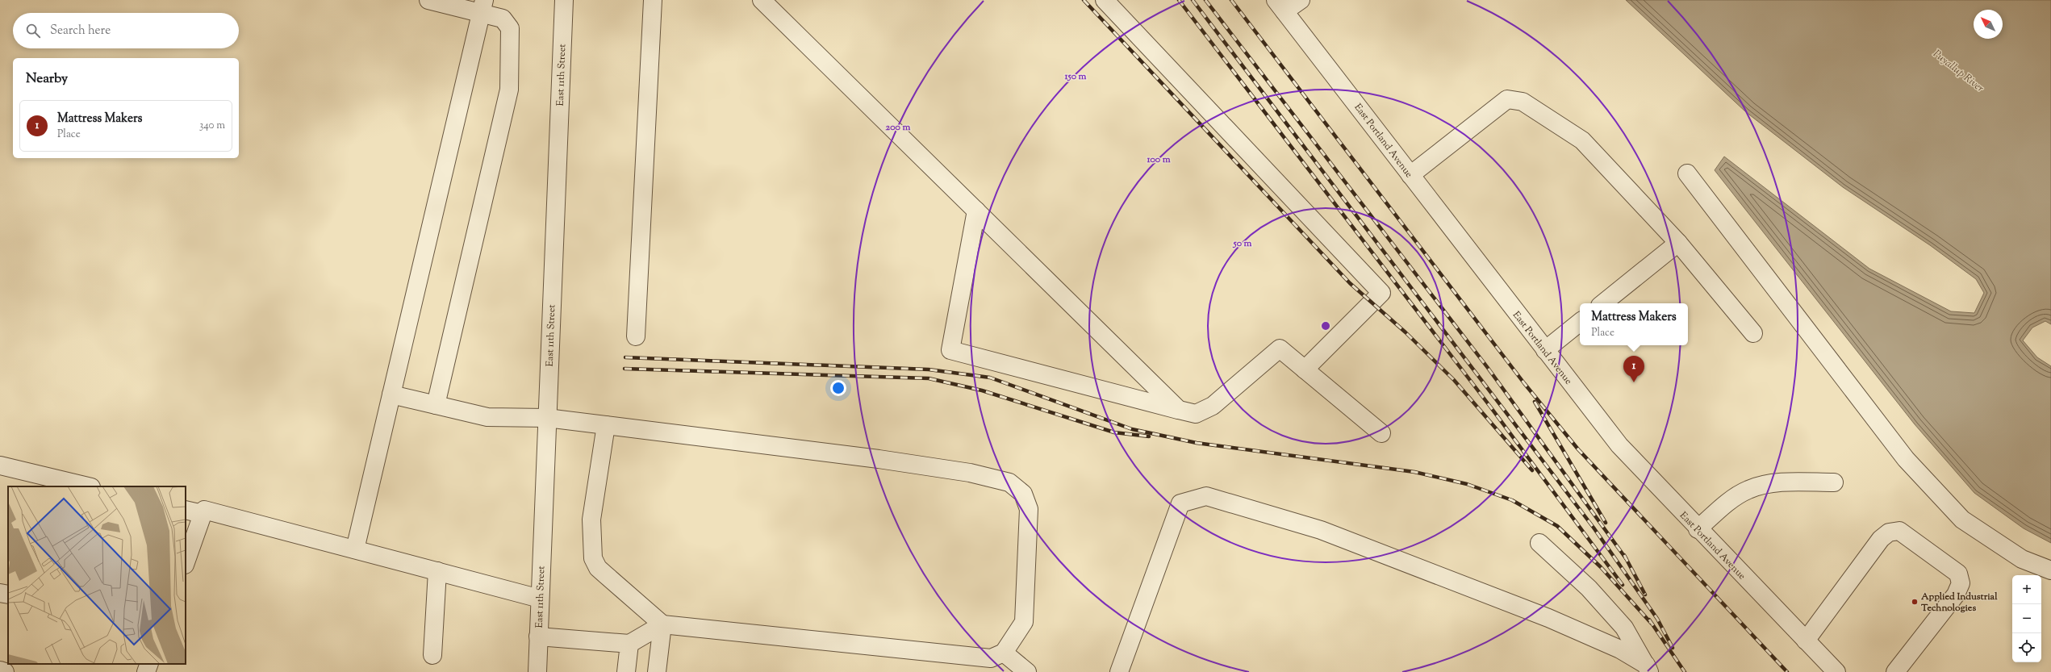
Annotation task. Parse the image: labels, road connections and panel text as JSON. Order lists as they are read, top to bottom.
{
  "streets": {
    "street": ["East 11th Street", "East Portland Avenue"]
  },
  "water": ["Puyallup River"],
  "places": ["Applied Industrial Technologies"],
  "north": "top left",
  "page": {
    "search": "Search here",
    "heading": "Nearby",
    "list": [
      {
        "mark": "1",
        "name": "Mattress Makers",
        "note": "Place",
        "value": "340 m"
      }
    ],
    "popup": ["Mattress Makers", "Place"],
    "pins": "1",
    "map_buttons": ["+", "−"]
  },
  "rings": [
    "150 m",
    "200 m",
    "100 m",
    "50 m"
  ]
}
